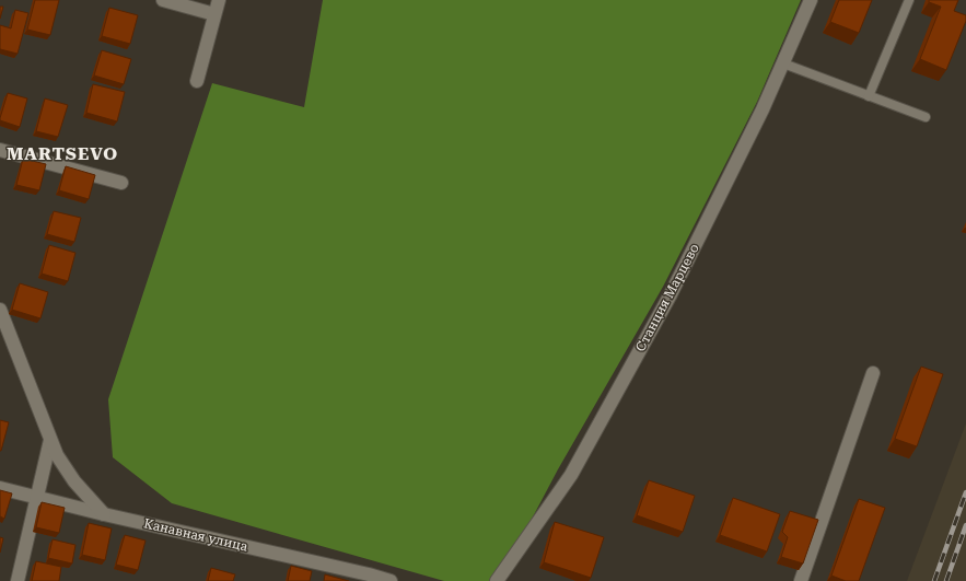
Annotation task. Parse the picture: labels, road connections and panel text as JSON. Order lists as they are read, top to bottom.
{
  "streets": {
    "street": ["Станция Марцево", "Канавная улица"]
  },
  "districts": ["MARTSEVO"]
}
